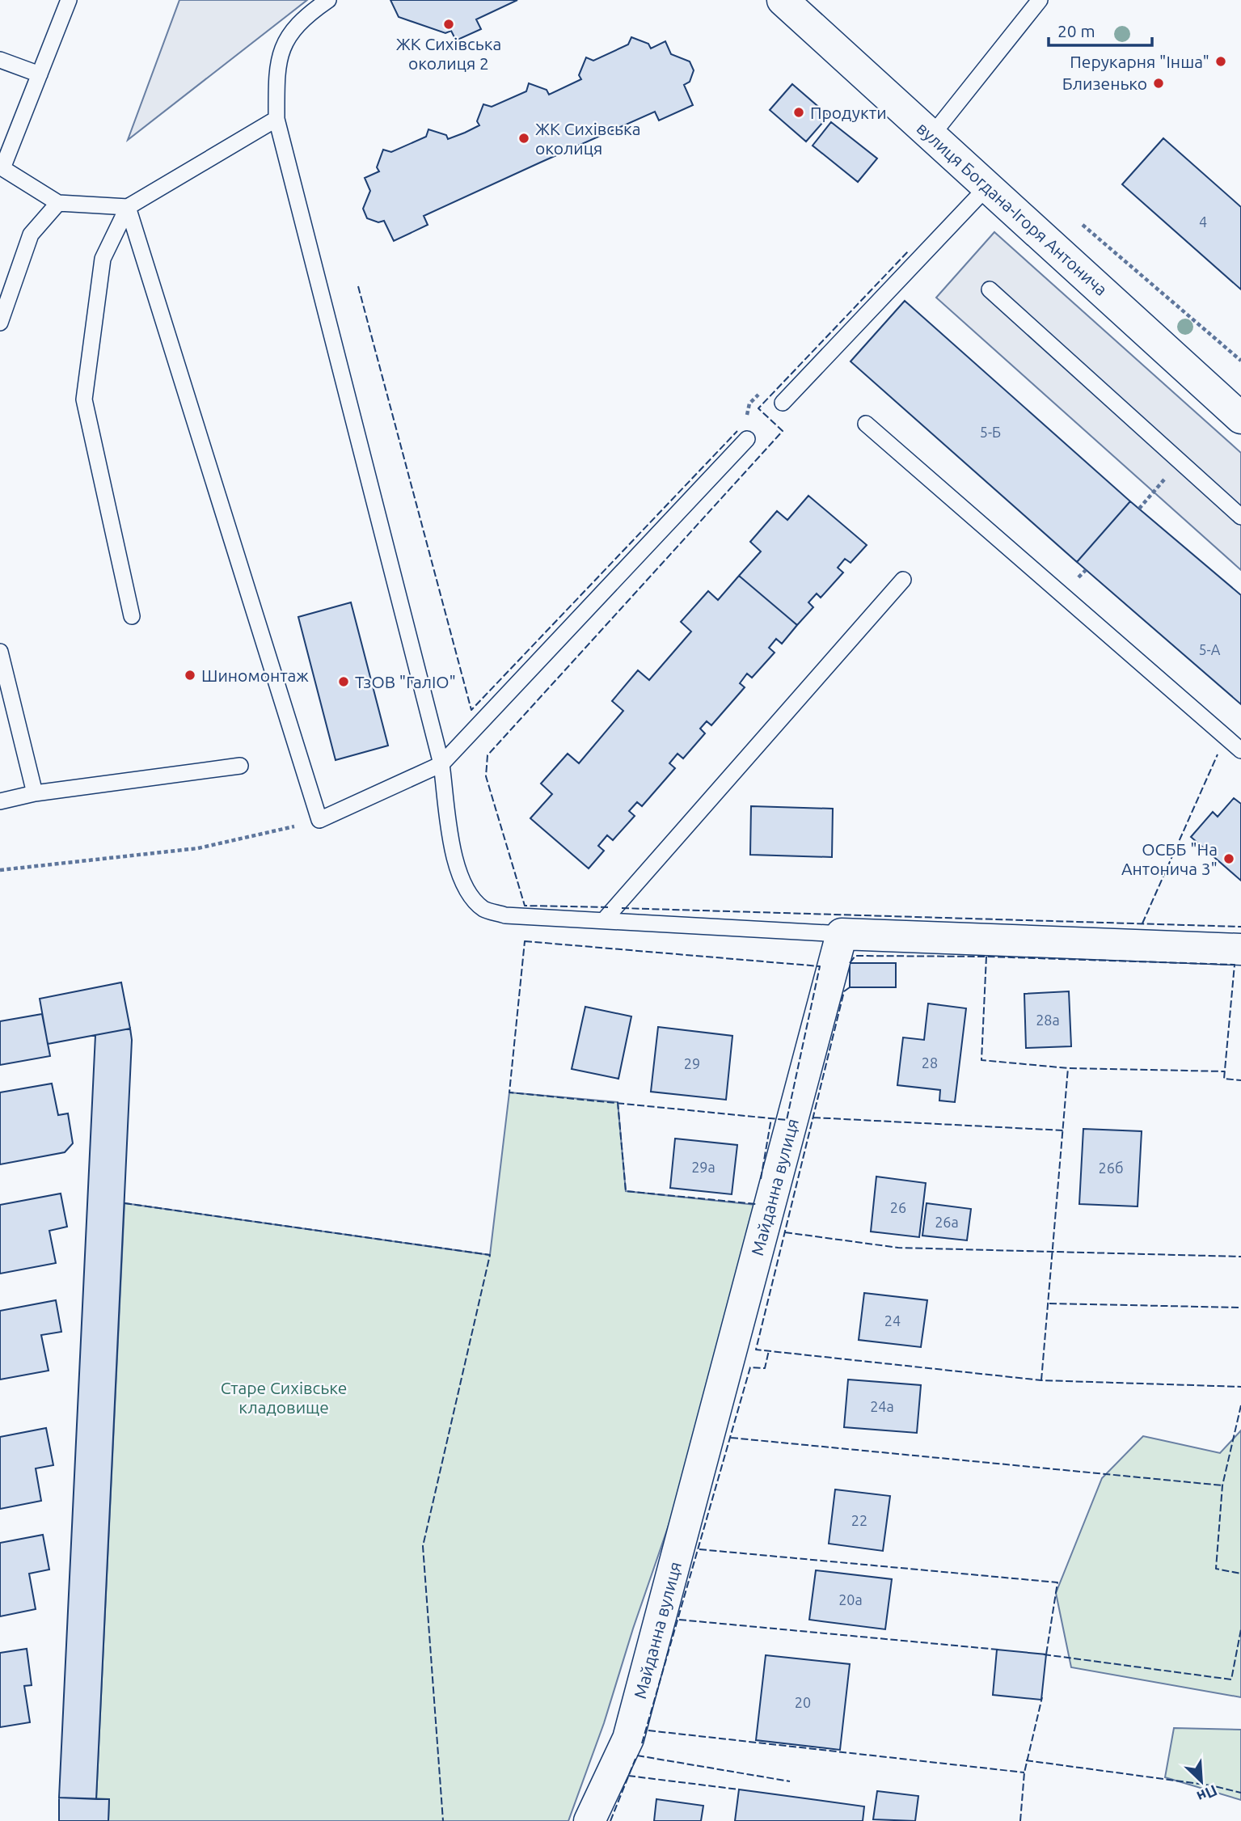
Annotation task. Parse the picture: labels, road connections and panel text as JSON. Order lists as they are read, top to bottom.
{
  "streets": {
    "street": ["вулиця Богдана-Ігоря Антонича", "Майданна вулиця"]
  },
  "parks": ["Старе Сихівське кладовище"],
  "places": [
    "ЖК Сихівська околиця 2",
    "Перукарня \"Інша\"",
    "Близенько",
    "Продукти",
    "ЖК Сихівська околиця",
    "Шиномонтаж",
    "ТзОВ \"ГалІО\"",
    "ОСББ \"На Антонича 3\""
  ],
  "house_numbers": [
    "4",
    "5-Б",
    "5-А",
    "28а",
    "28",
    "29",
    "29а",
    "26б",
    "26",
    "26а",
    "24",
    "24а",
    "22",
    "20а",
    "20"
  ],
  "scale_bar": "20 m",
  "north": "bottom right"
}
